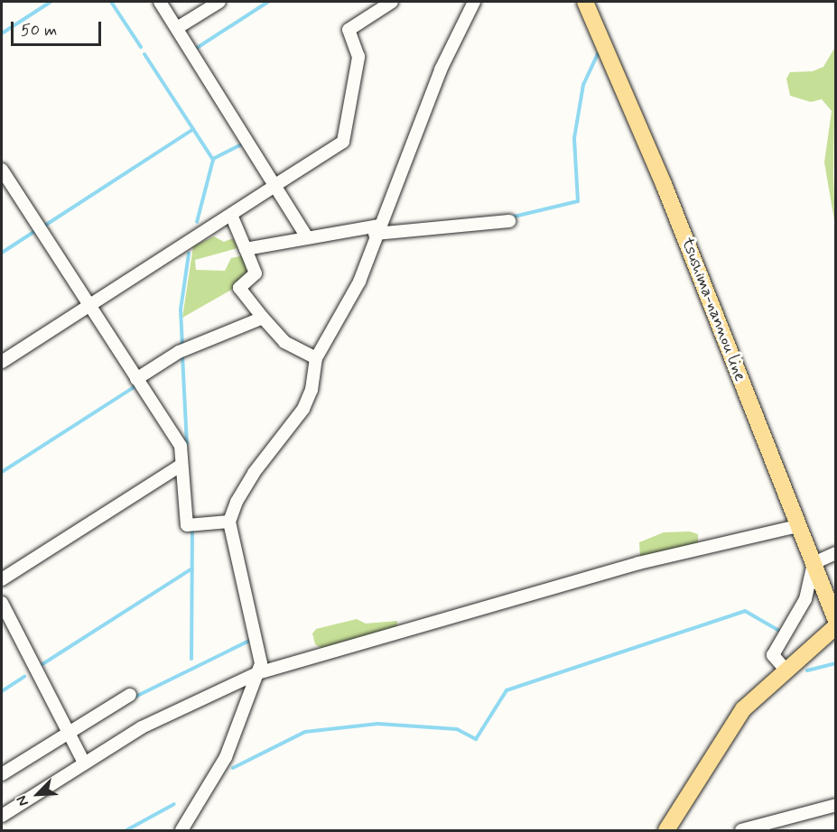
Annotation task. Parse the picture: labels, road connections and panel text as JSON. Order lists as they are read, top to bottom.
{
  "streets": {
    "main road": ["tsushima-nannou line"]
  },
  "scale_bar": "50 m",
  "north": "bottom left"
}
